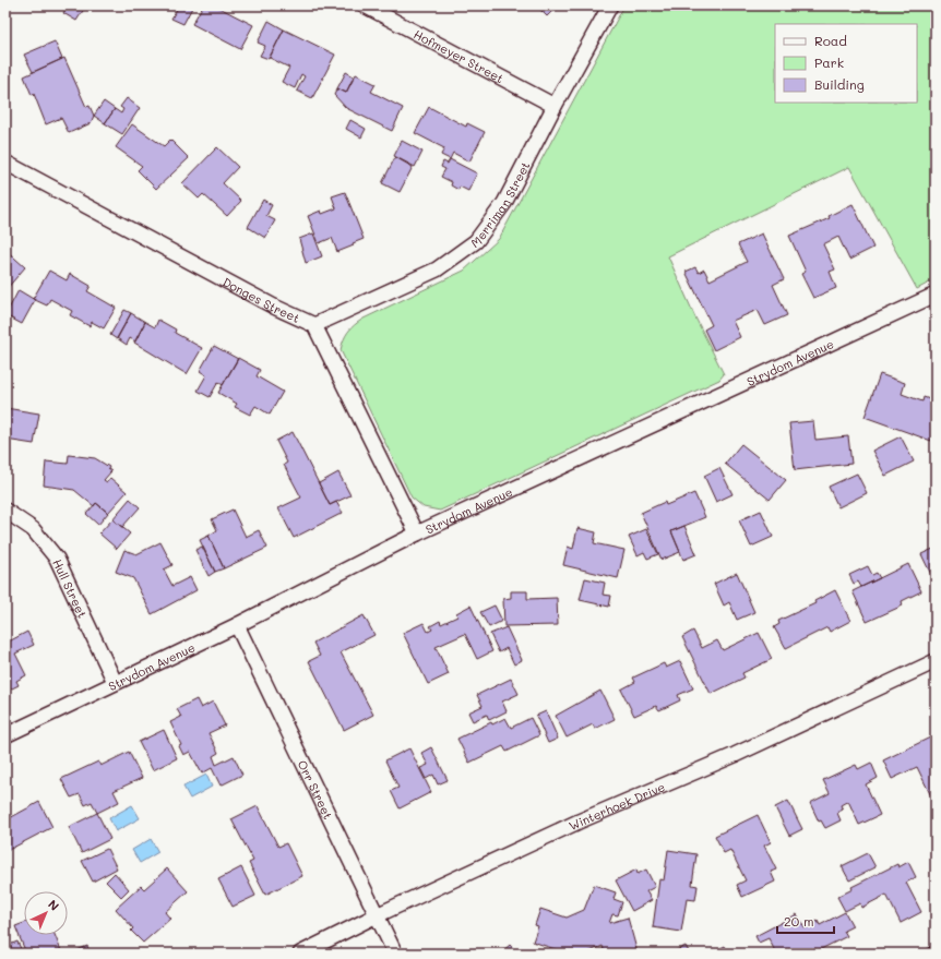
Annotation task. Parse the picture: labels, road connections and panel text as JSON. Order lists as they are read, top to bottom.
{
  "streets": {
    "street": [
      "Hofmeyer Street",
      "Merriman Street",
      "Donges Street",
      "Strydom Avenue",
      "Hull Street",
      "Orr Street",
      "Winterhoek Drive"
    ]
  },
  "crossings": [
    ["Hofmeyer Street", "Merriman Street"],
    ["Merriman Street", "Donges Street"],
    ["Donges Street", "Strydom Avenue"],
    ["Strydom Avenue", "Hull Street"],
    ["Strydom Avenue", "Orr Street"],
    ["Orr Street", "Winterhoek Drive"]
  ],
  "legend": ["Road", "Park", "Building"],
  "scale_bar": "20 m",
  "north": "top right"
}
